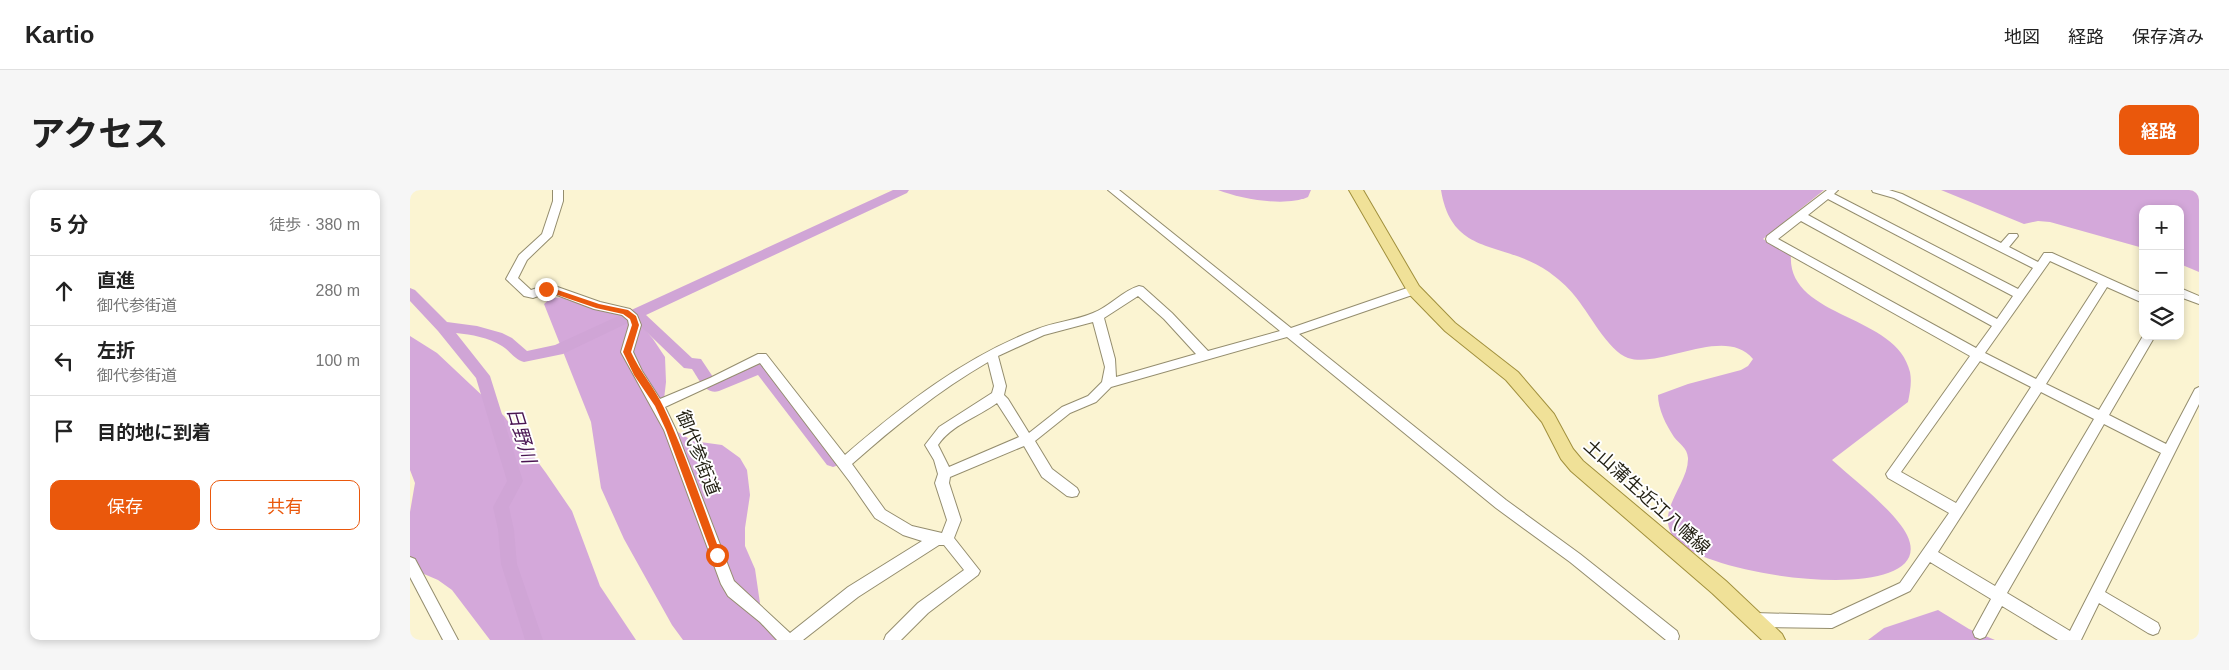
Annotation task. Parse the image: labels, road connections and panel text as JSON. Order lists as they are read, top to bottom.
{
  "streets": {
    "main road": ["土山蒲生近江八幡線"],
    "street": ["御代参街道"]
  },
  "water": ["日野川"],
  "page": {
    "header": "Kartio",
    "nav": ["地図", "経路", "保存済み"],
    "title": "アクセス",
    "buttons": [
      "経路",
      ["保存", "共有"]
    ],
    "heading": ["5 分", "徒歩 · 380 m"],
    "map_buttons": ["+", "−"],
    "list": [
      ["直進", "御代参街道", "280 m"],
      ["左折", "御代参街道", "100 m"],
      "目的地に到着"
    ]
  }
}
